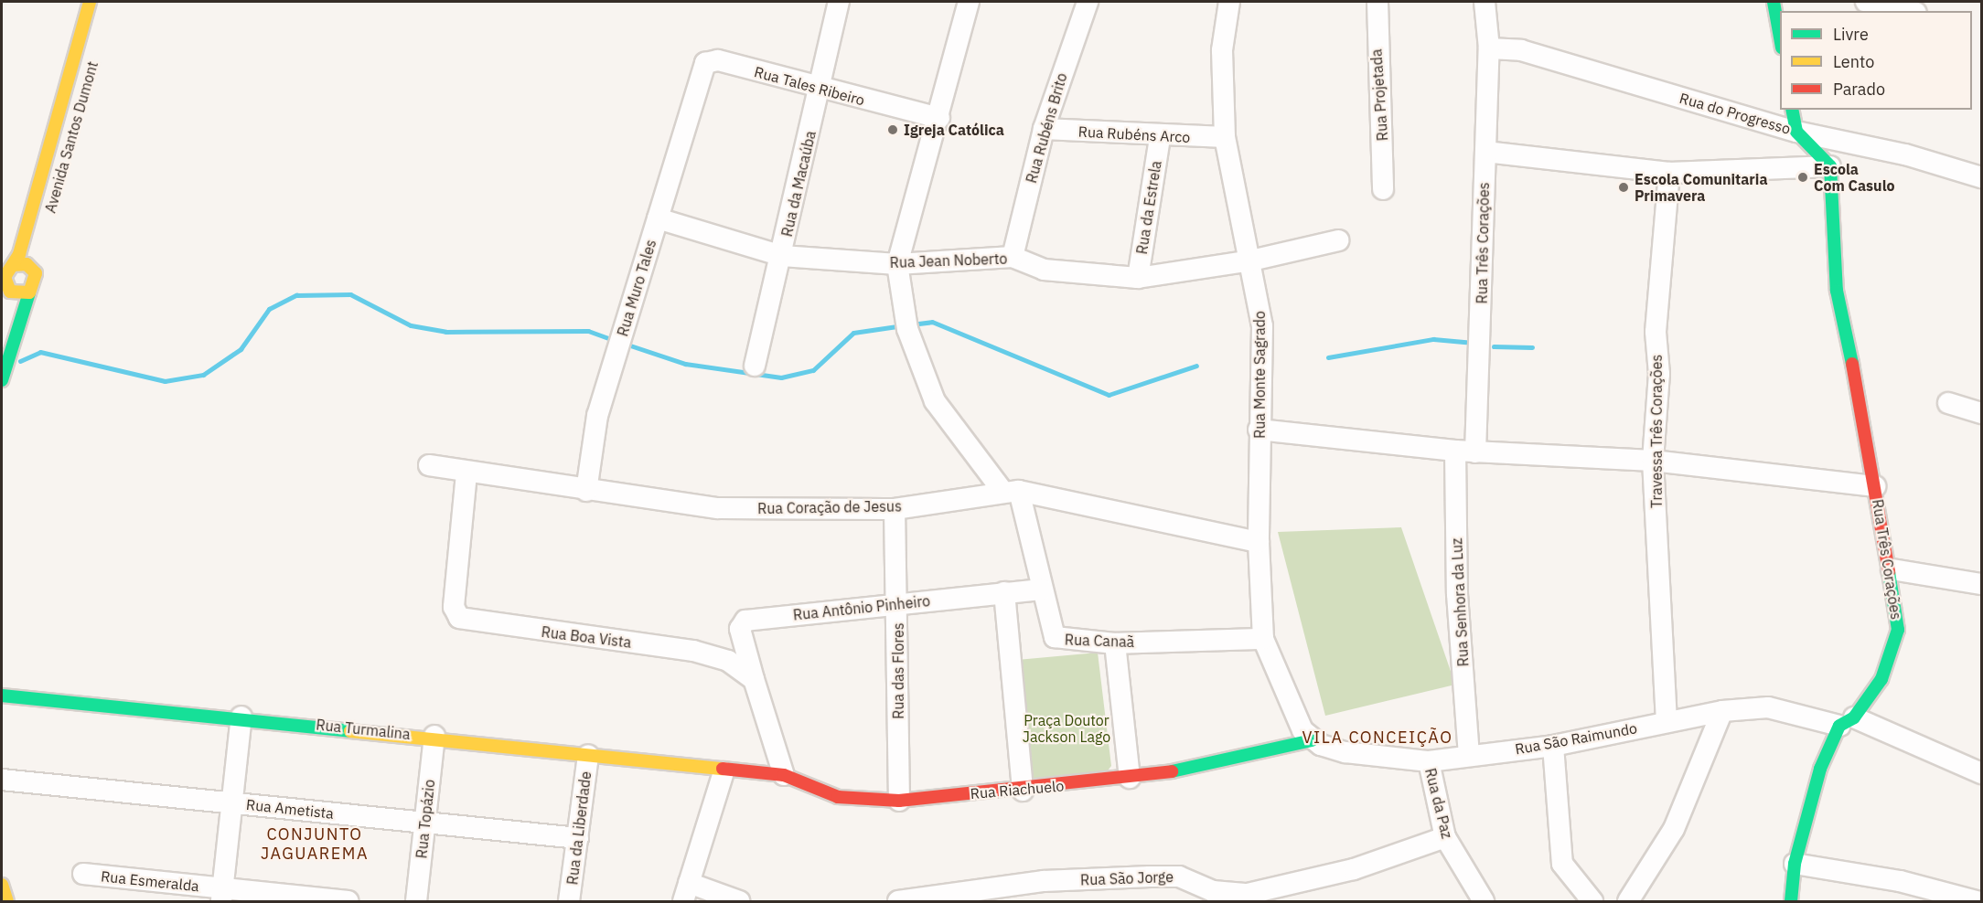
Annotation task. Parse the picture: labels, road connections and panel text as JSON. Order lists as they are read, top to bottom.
{
  "streets": {
    "street": [
      "Rua Tales Ribeiro",
      "Rua Projetada",
      "Rua do Progresso",
      "Rua Rubéns Brito",
      "Rua Rubéns Arco",
      "Avenida Santos Dumont",
      "Rua da Macaúba",
      "Rua da Estrela",
      "Rua Três Corações",
      "Rua Jean Noberto",
      "Rua Muro Tales",
      "Rua Monte Sagrado",
      "Travessa Três Corações",
      "Rua Coração de Jesus",
      "Rua Senhora da Luz",
      "Rua Antônio Pinheiro",
      "Rua Boa Vista",
      "Rua Canaã",
      "Rua das Flores",
      "Rua Turmalina",
      "Rua São Raimundo",
      "Rua Riachuelo",
      "Rua da Paz",
      "Rua Ametista",
      "Rua Topázio",
      "Rua da Liberdade",
      "Rua São Jorge",
      "Rua Esmeralda"
    ]
  },
  "crossings": [
    ["Rua Tales Ribeiro", "Rua da Macaúba"],
    ["Rua Tales Ribeiro", "Rua Muro Tales"],
    ["Rua do Progresso", "Rua Três Corações"],
    ["Rua Rubéns Brito", "Rua Rubéns Arco"],
    ["Rua Rubéns Brito", "Rua Jean Noberto"],
    ["Rua Rubéns Arco", "Rua da Estrela"],
    ["Rua Rubéns Arco", "Rua Monte Sagrado"],
    ["Rua da Macaúba", "Rua Jean Noberto"],
    ["Rua da Estrela", "Rua Jean Noberto"],
    ["Rua Três Corações", "Rua Monte Sagrado"],
    ["Rua Três Corações", "Travessa Três Corações"],
    ["Rua Três Corações", "Rua Senhora da Luz"],
    ["Rua Três Corações", "Rua São Raimundo"],
    ["Rua Jean Noberto", "Rua Muro Tales"],
    ["Rua Jean Noberto", "Rua Monte Sagrado"],
    ["Rua Muro Tales", "Rua Coração de Jesus"],
    ["Rua Monte Sagrado", "Rua Coração de Jesus"],
    ["Rua Monte Sagrado", "Rua Canaã"],
    ["Rua Monte Sagrado", "Rua São Raimundo"],
    ["Rua Monte Sagrado", "Rua Riachuelo"],
    ["Travessa Três Corações", "Rua São Raimundo"],
    ["Rua Coração de Jesus", "Rua Boa Vista"],
    ["Rua Coração de Jesus", "Rua Canaã"],
    ["Rua Coração de Jesus", "Rua das Flores"],
    ["Rua Senhora da Luz", "Rua São Raimundo"],
    ["Rua Antônio Pinheiro", "Rua Boa Vista"],
    ["Rua Antônio Pinheiro", "Rua Canaã"],
    ["Rua Antônio Pinheiro", "Rua das Flores"],
    ["Rua das Flores", "Rua Riachuelo"],
    ["Rua Turmalina", "Rua Riachuelo"],
    ["Rua Turmalina", "Rua Topázio"],
    ["Rua Turmalina", "Rua da Liberdade"],
    ["Rua São Raimundo", "Rua Riachuelo"],
    ["Rua São Raimundo", "Rua da Paz"],
    ["Rua da Paz", "Rua São Jorge"],
    ["Rua Ametista", "Rua Topázio"],
    ["Rua Ametista", "Rua da Liberdade"]
  ],
  "districts": ["VILA CONCEIÇÃO", "CONJUNTO JAGUAREMA"],
  "parks": ["Praça Doutor Jackson Lago"],
  "places": ["Igreja Católica", "Escola Com Casulo", "Escola Comunitaria Primavera"],
  "legend": ["Livre", "Lento", "Parado"]
}
